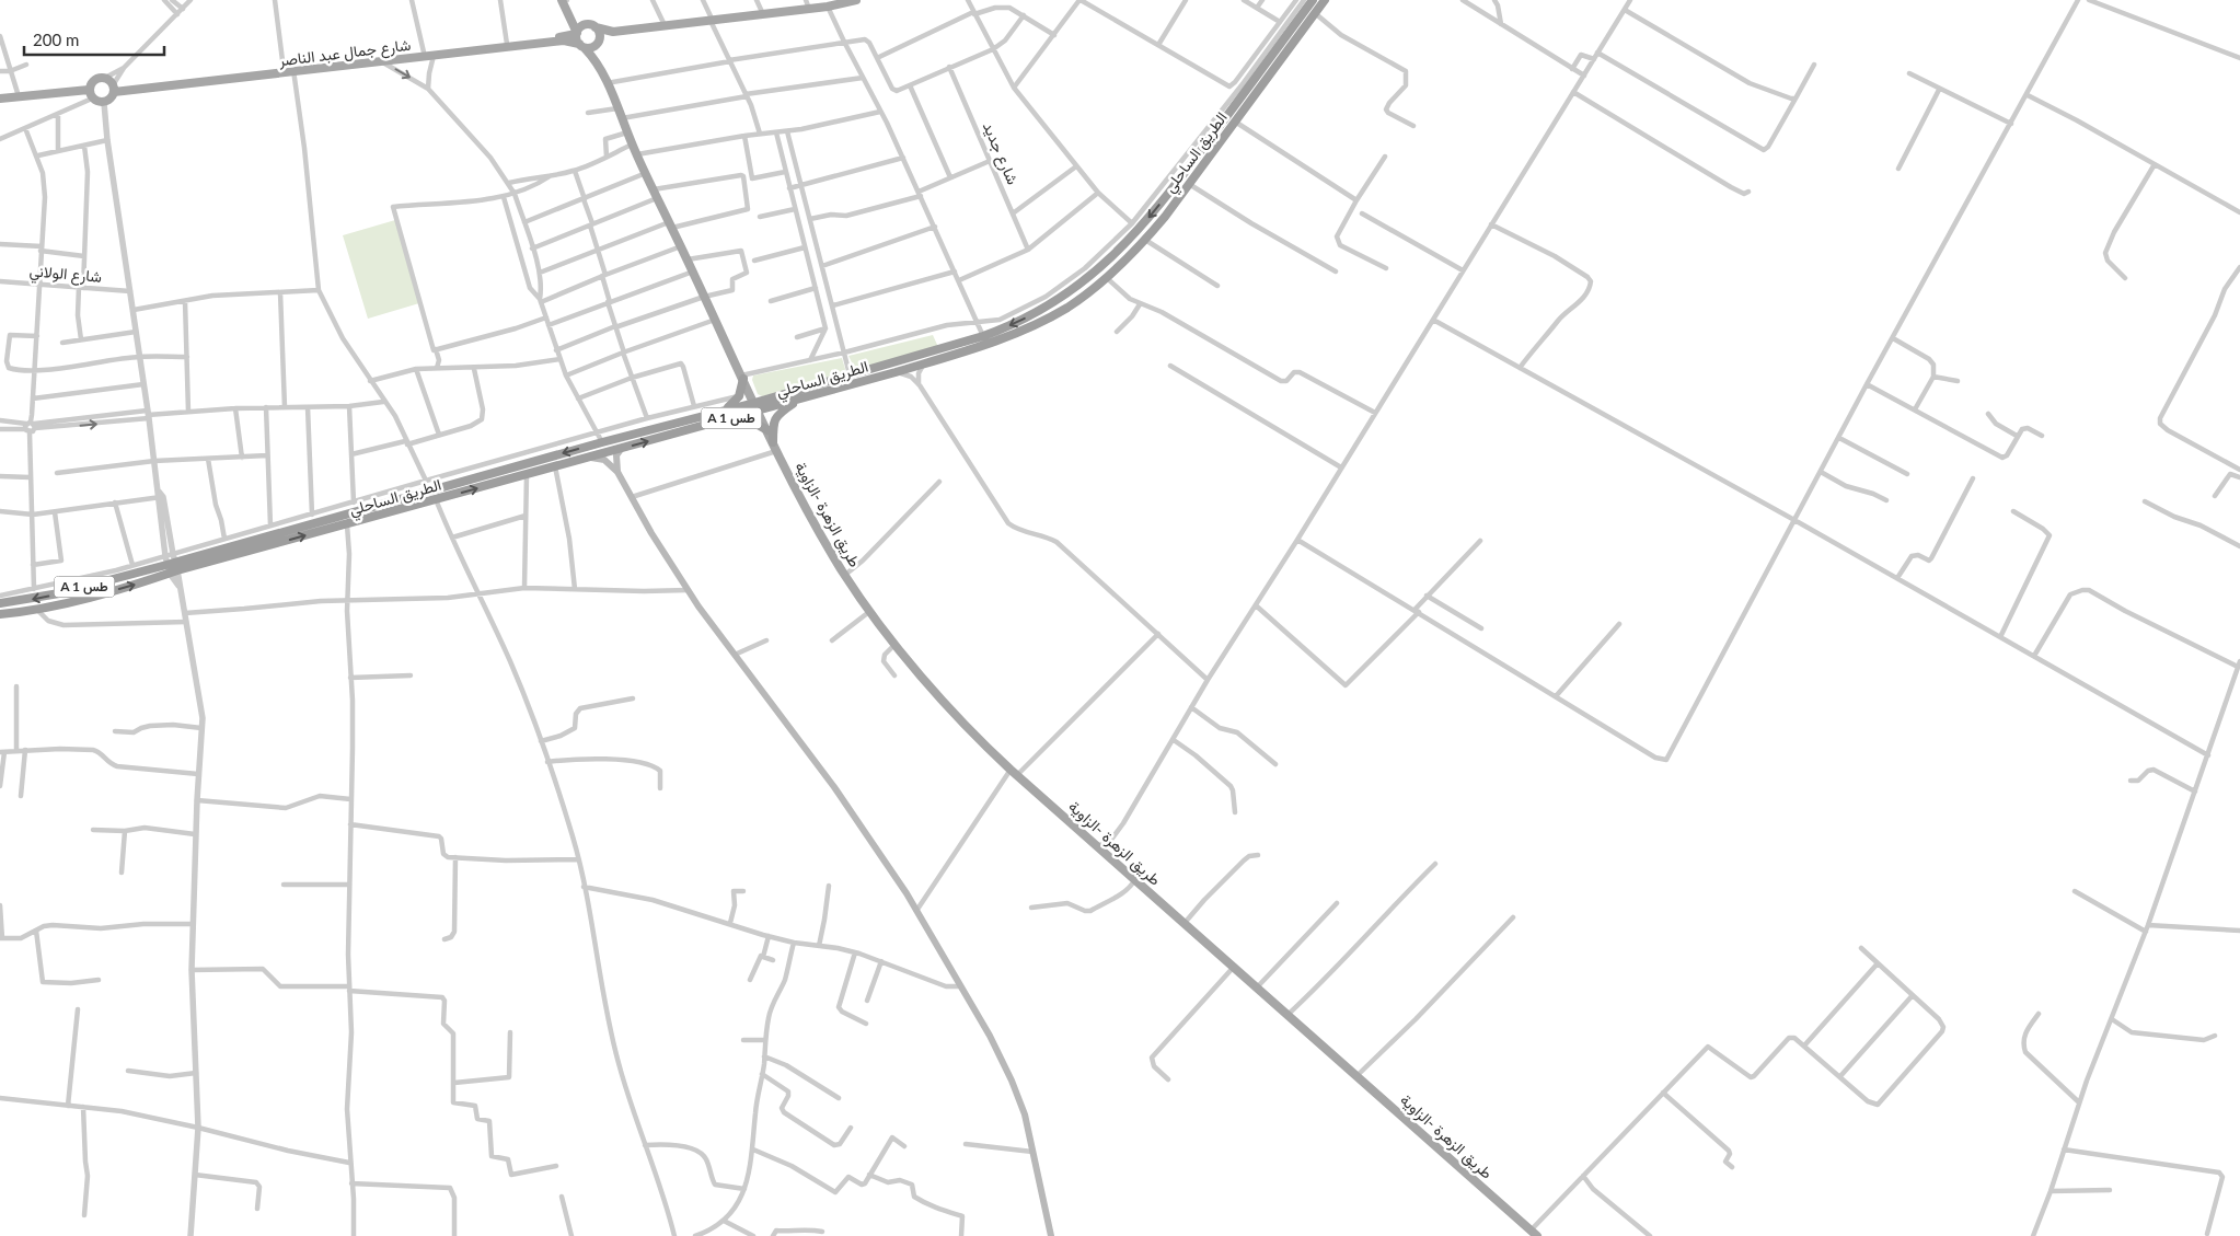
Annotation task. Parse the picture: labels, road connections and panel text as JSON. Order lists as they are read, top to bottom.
{
  "streets": {
    "highway": ["الطريق الساحلي", "A 1 طس"],
    "main road": ["شارع جمال عبد الناصر", "طريق الزهرة -الزاوية"],
    "street": ["شارع جديد", "شارع الولاني"]
  },
  "crossings": [
    ["الطريق الساحلي", "طريق الزهرة -الزاوية"]
  ],
  "scale_bar": "200 m"
}
